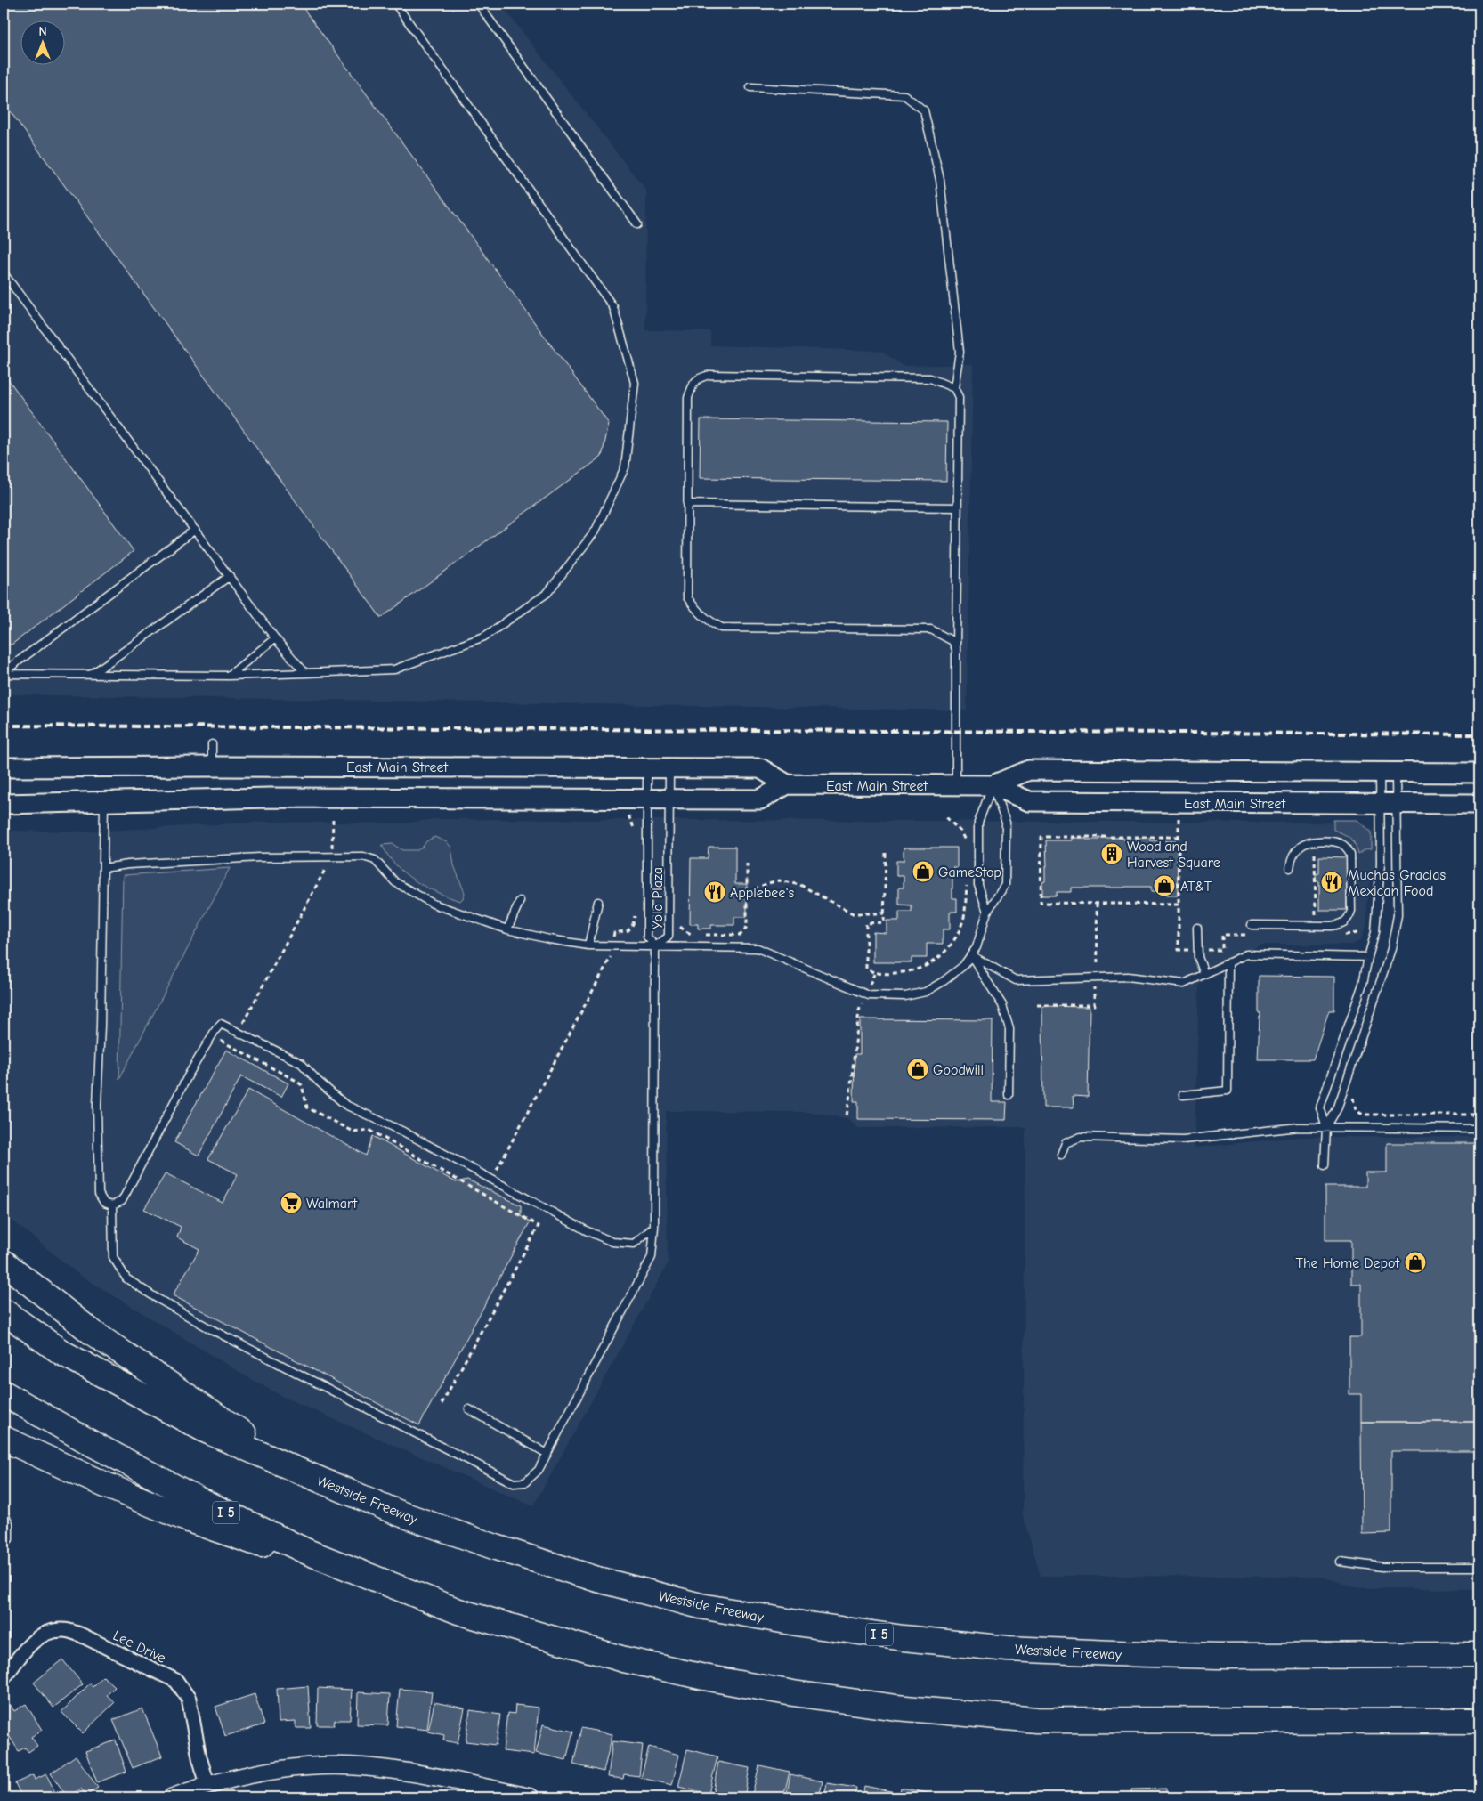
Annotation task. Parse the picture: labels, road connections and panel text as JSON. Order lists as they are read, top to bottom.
{
  "streets": {
    "highway": ["Westside Freeway", "I 5"],
    "main road": ["East Main Street"],
    "street": ["Lee Drive"],
    "lane": ["Yolo Plaza"]
  },
  "crossings": [
    ["East Main Street", "Yolo Plaza"]
  ],
  "places": {
    "building": ["Woodland Harvest Square"],
    "shop": [
      "GameStop",
      "AT&T",
      "Goodwill",
      "The Home Depot"
    ],
    "restaurant": ["Muchas Gracias Mexican Food", "Applebee's"],
    "supermarket": ["Walmart"]
  },
  "north": "top"
}
